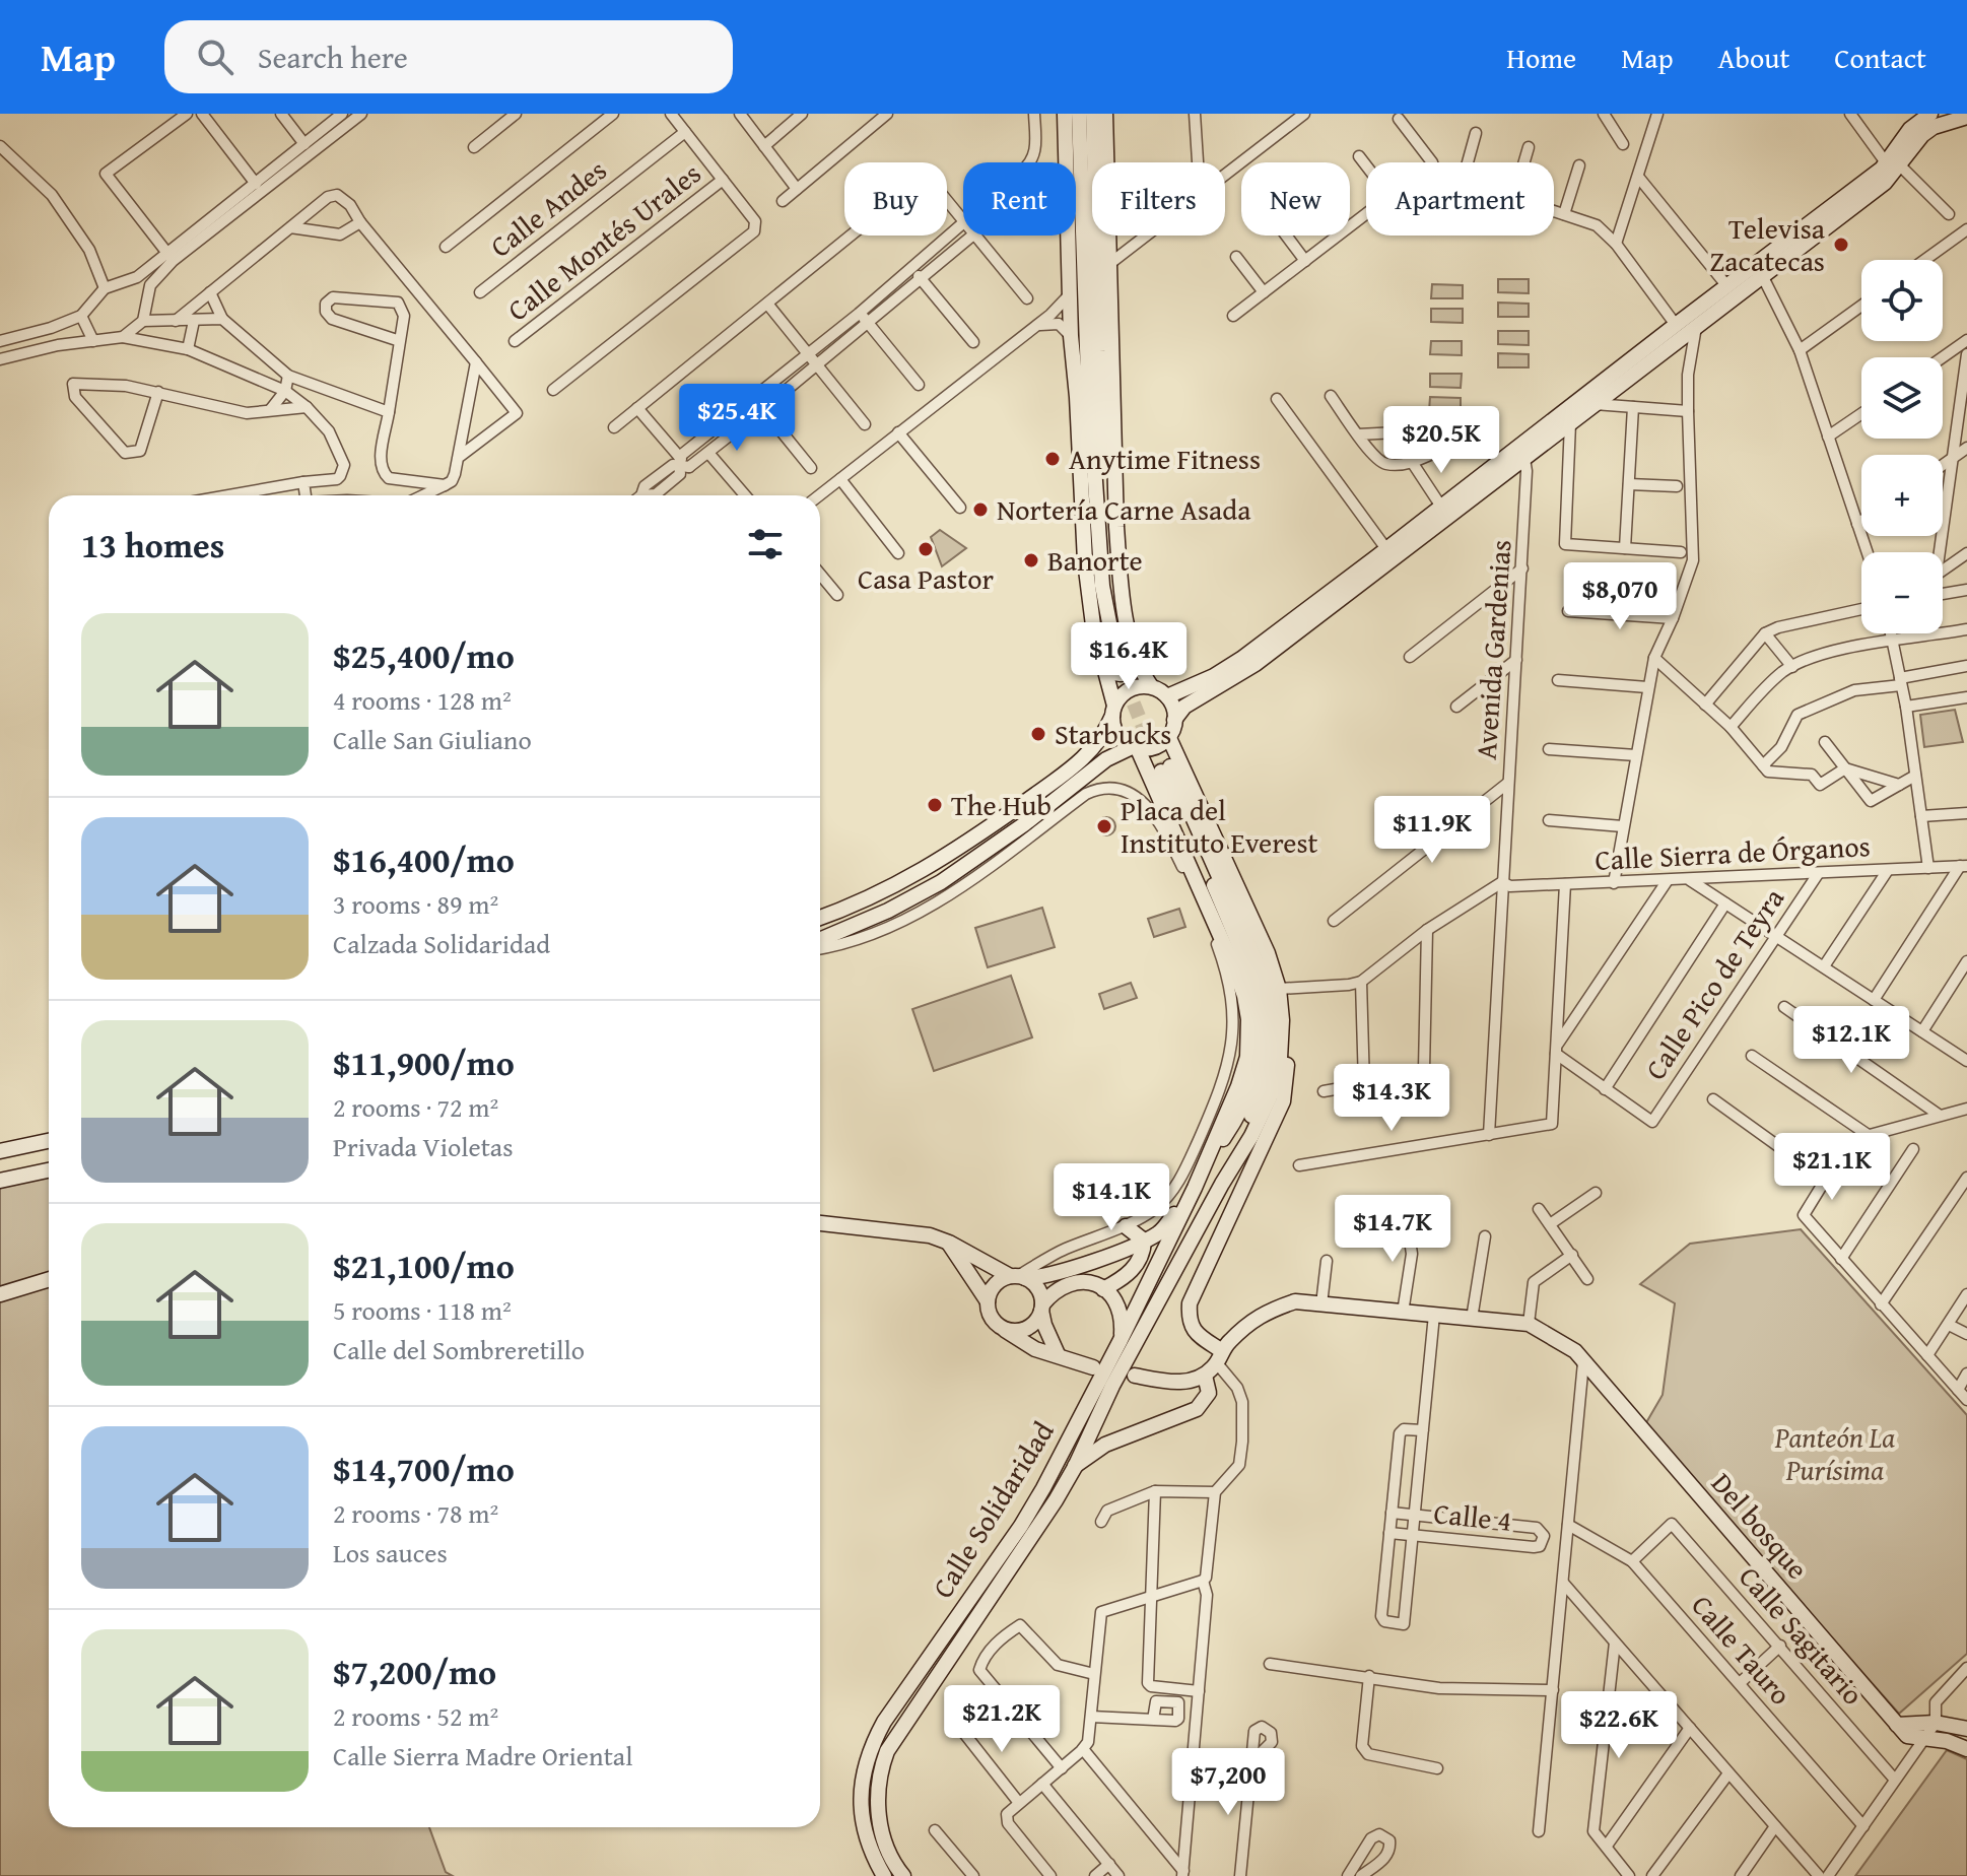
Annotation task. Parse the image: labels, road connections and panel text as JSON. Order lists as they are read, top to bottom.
{
  "streets": {
    "main road": ["Calle Solidaridad", "Del bosque"],
    "street": [
      "Calle Andes",
      "Calle Montés Urales",
      "Avenida Gardenias",
      "Calle Sierra de Órganos",
      "Calle Pico de Teyra",
      "Calle 4",
      "Calle Sagitario",
      "Calle Tauro"
    ]
  },
  "crossings": [
    ["Avenida Gardenias", "Calle Sierra de Órganos"],
    ["Calle Sierra de Órganos", "Calle Pico de Teyra"],
    ["Calle Sagitario", "Calle Tauro"]
  ],
  "parks": ["Panteón La Purísima"],
  "places": [
    "Televisa Zacatecas",
    "Anytime Fitness",
    "Nortería Carne Asada",
    "Casa Pastor",
    "Banorte",
    "Starbucks",
    "The Hub",
    "Placa del Instituto Everest"
  ],
  "page": {
    "header": "Map",
    "search": "Search here",
    "nav": [
      "Home",
      "Map",
      "About",
      "Contact"
    ],
    "chip": [
      "Buy",
      "Rent",
      "Filters",
      "New",
      "Apartment"
    ],
    "map_buttons": ["+", "−"],
    "price": [
      "$25.4K",
      "$20.5K",
      "$8,070",
      "$16.4K",
      "$11.9K",
      "$12.1K",
      "$14.3K",
      "$21.1K",
      "$14.1K",
      "$14.7K",
      "$21.2K",
      "$22.6K",
      "$7,200"
    ],
    "heading": "13 homes",
    "list": [
      {
        "name": "$25,400/mo",
        "note": "4 rooms · 128 m² · Calle San Giuliano"
      },
      {
        "name": "$16,400/mo",
        "note": "3 rooms · 89 m² · Calzada Solidaridad"
      },
      {
        "name": "$11,900/mo",
        "note": "2 rooms · 72 m² · Privada Violetas"
      },
      {
        "name": "$21,100/mo",
        "note": "5 rooms · 118 m² · Calle del Sombreretillo"
      },
      {
        "name": "$14,700/mo",
        "note": "2 rooms · 78 m² · Los sauces"
      },
      {
        "name": "$7,200/mo",
        "note": "2 rooms · 52 m² · Calle Sierra Madre Oriental"
      }
    ]
  }
}
